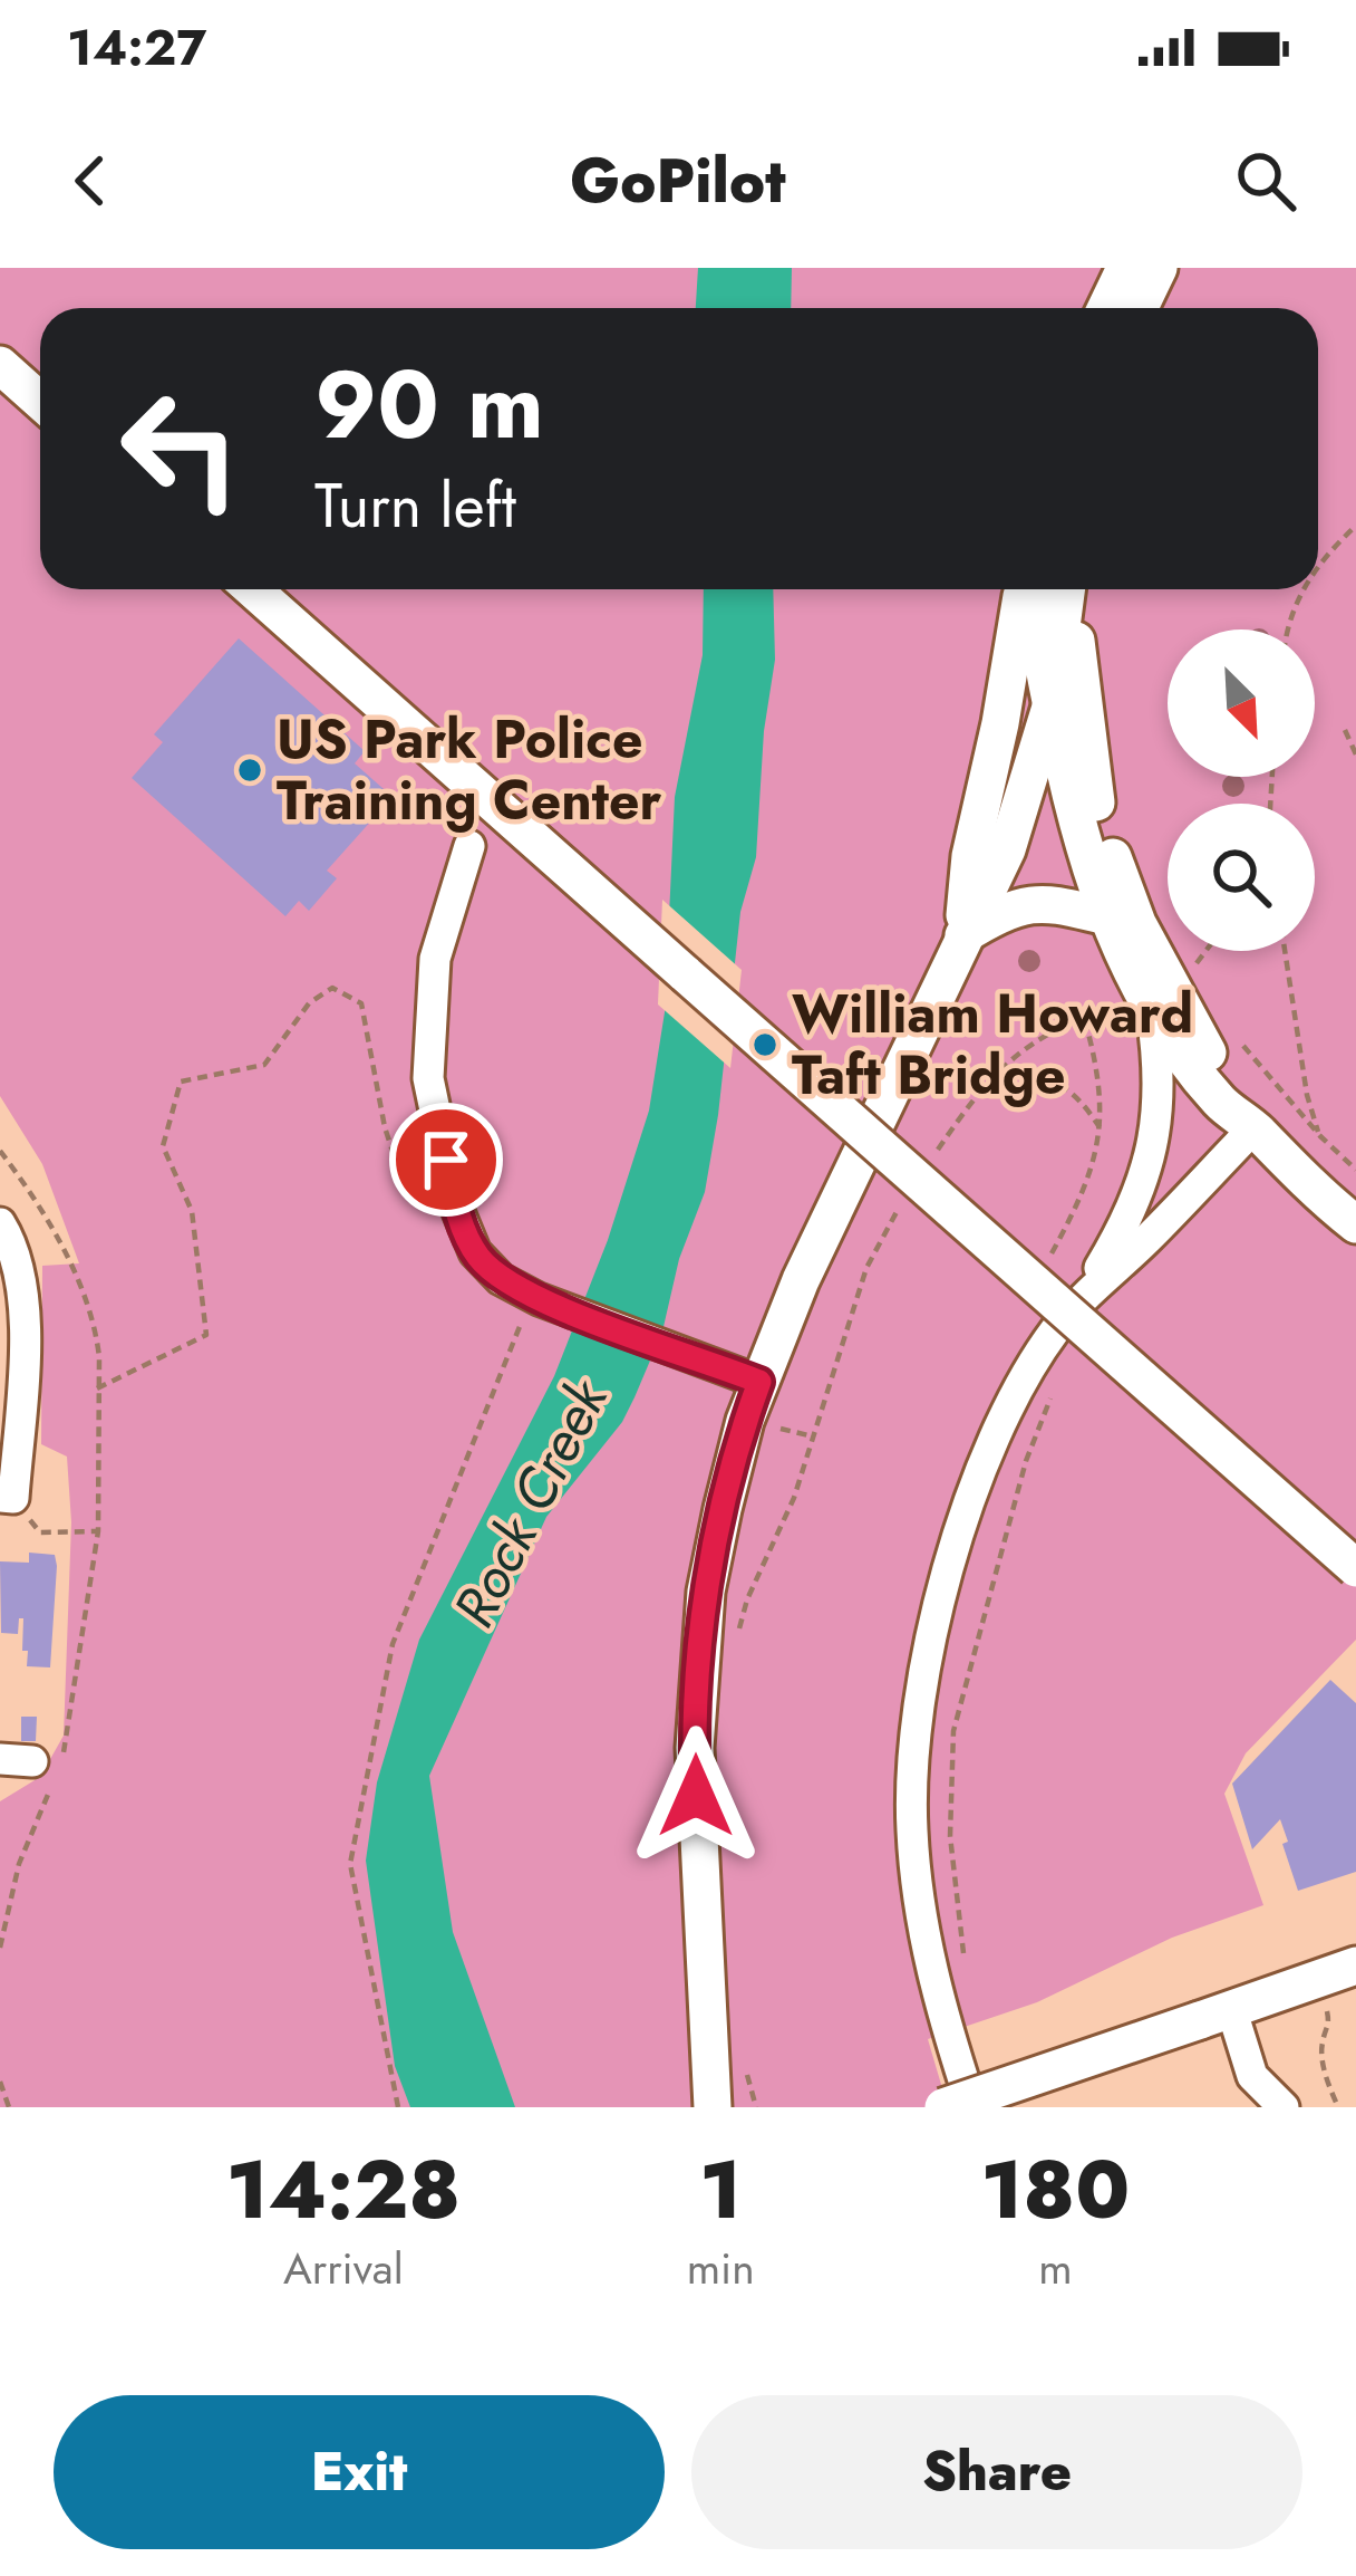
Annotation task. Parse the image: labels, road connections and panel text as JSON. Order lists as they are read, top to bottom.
{
  "water": ["Rock Creek"],
  "places": ["US Park Police Training Center", "William Howard Taft Bridge"],
  "north": "bottom right",
  "page": {
    "status": "14:27",
    "header": "GoPilot",
    "turn": ["90 m", "Turn left"],
    "eta": [
      "14:28",
      "Arrival",
      "1",
      "min",
      "180",
      "m"
    ],
    "buttons": ["Exit", "Share"]
  }
}
